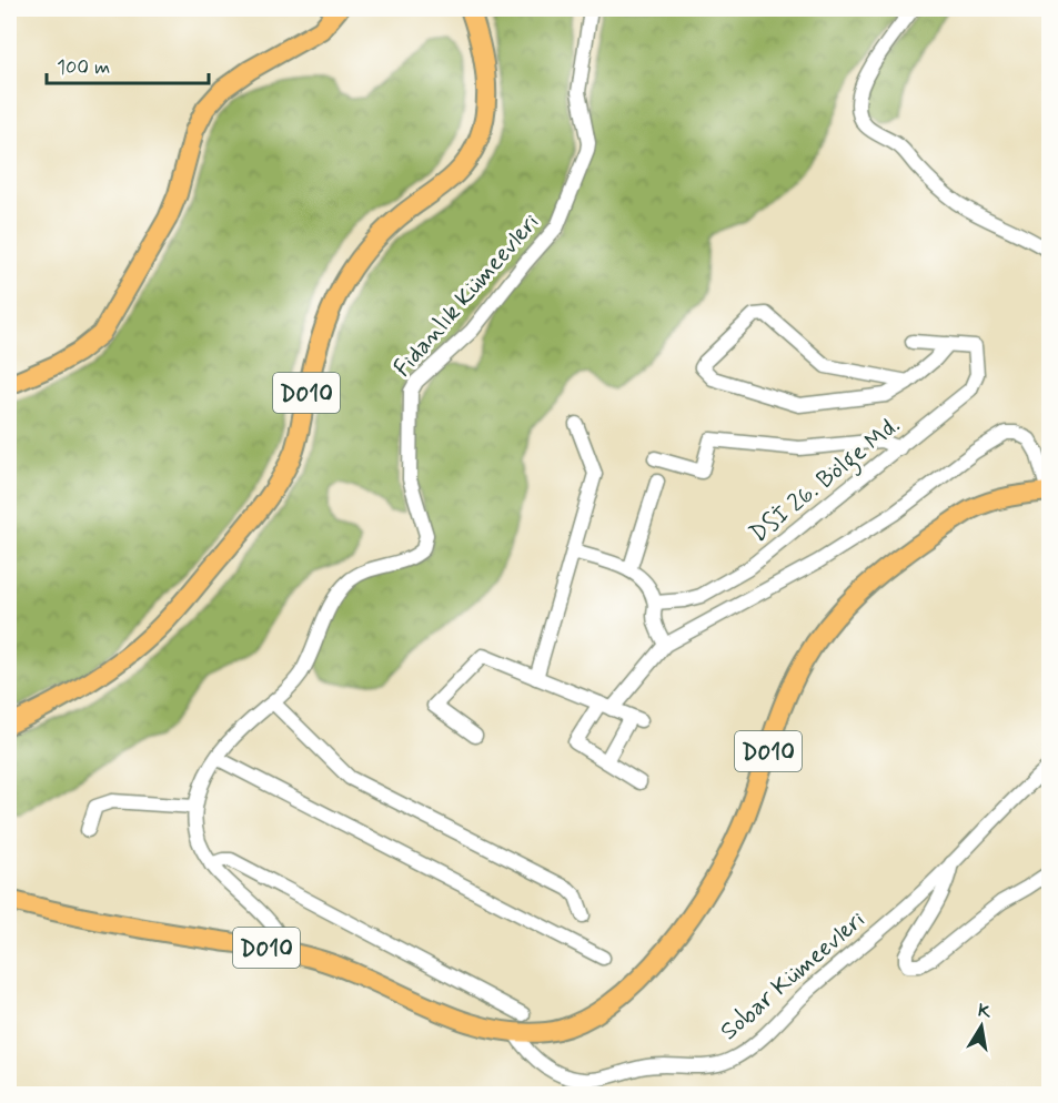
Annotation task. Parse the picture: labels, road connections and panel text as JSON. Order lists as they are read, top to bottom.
{
  "streets": {
    "main road": ["D010"],
    "street": ["Fidanlık Kümeevleri", "DSİ 26. Bölge Md.", "Sobar Kümeevleri"]
  },
  "crossings": [
    ["D010", "Sobar Kümeevleri"]
  ],
  "scale_bar": "100 m",
  "north": "top"
}
